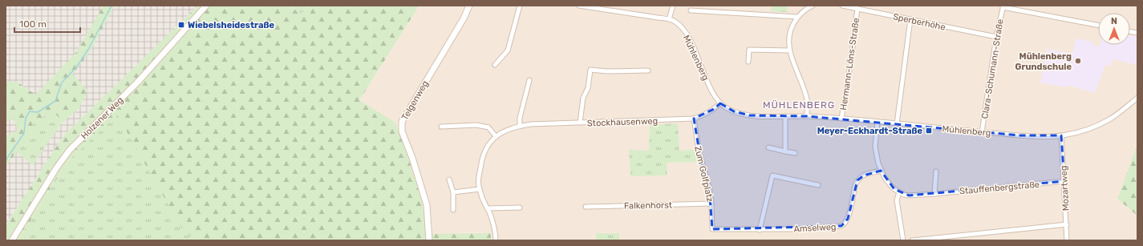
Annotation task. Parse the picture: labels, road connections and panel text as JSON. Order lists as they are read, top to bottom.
{
  "streets": {
    "main road": ["Telgenweg", "Holzener Weg"],
    "street": [
      "Sperberhöhe",
      "Mühlenberg",
      "Hermann-Löns-Straße",
      "Clara-Schumann-Straße",
      "Stockhausenweg",
      "Zum Golfplatz",
      "Stauffenbergstraße",
      "Mozartweg",
      "Falkenhorst",
      "Amselweg"
    ]
  },
  "crossings": [
    ["Sperberhöhe", "Hermann-Löns-Straße"],
    ["Sperberhöhe", "Clara-Schumann-Straße"],
    ["Mühlenberg", "Hermann-Löns-Straße"],
    ["Mühlenberg", "Clara-Schumann-Straße"],
    ["Mühlenberg", "Stockhausenweg"],
    ["Mühlenberg", "Mozartweg"],
    ["Stockhausenweg", "Zum Golfplatz"],
    ["Zum Golfplatz", "Falkenhorst"],
    ["Zum Golfplatz", "Amselweg"],
    ["Stauffenbergstraße", "Mozartweg"]
  ],
  "districts": ["MÜHLENBERG"],
  "places": {
    "transit": ["Wiebelsheidestraße", "Meyer-Eckhardt-Straße"],
    "other": ["Mühlenberg Grundschule"]
  },
  "scale_bar": "100 m",
  "north": "top"
}
